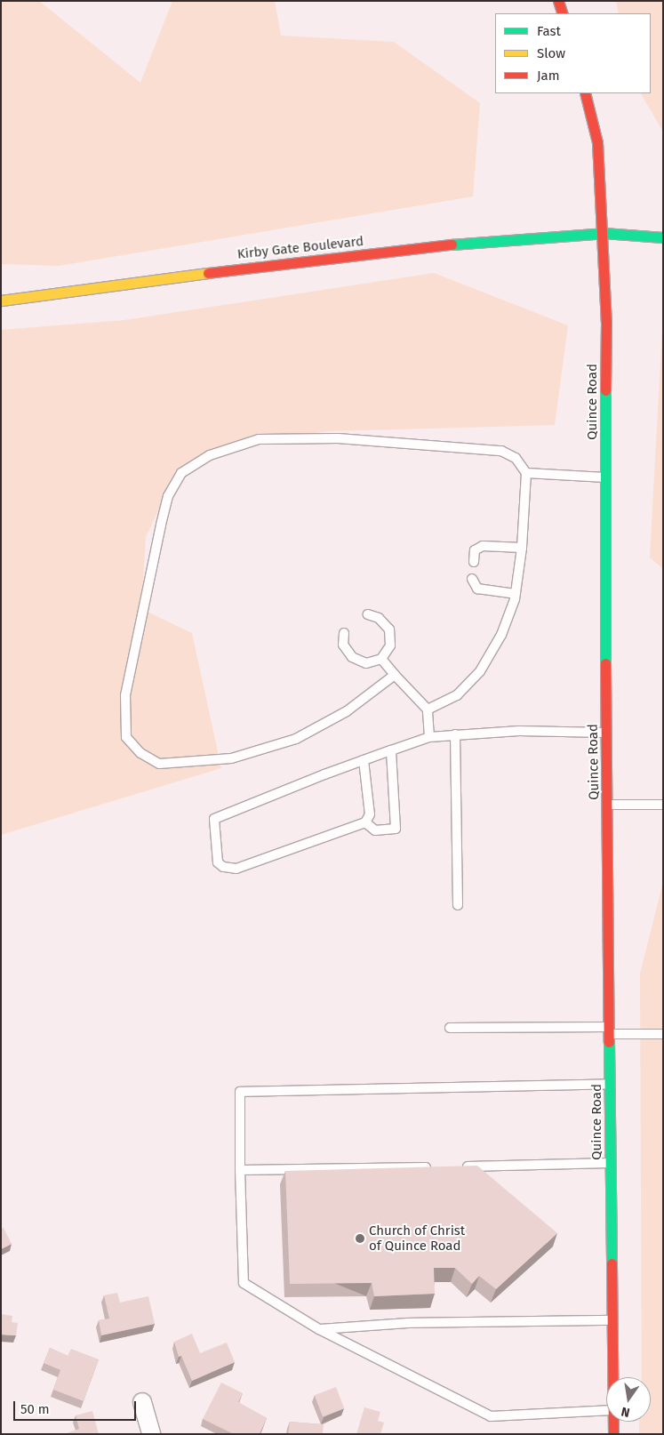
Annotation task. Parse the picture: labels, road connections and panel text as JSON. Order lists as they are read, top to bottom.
{
  "streets": {
    "main road": ["Kirby Gate Boulevard", "Quince Road"]
  },
  "crossings": [
    ["Kirby Gate Boulevard", "Quince Road"]
  ],
  "places": ["Church of Christ of Quince Road"],
  "legend": ["Fast", "Slow", "Jam"],
  "scale_bar": "50 m",
  "north": "bottom"
}
